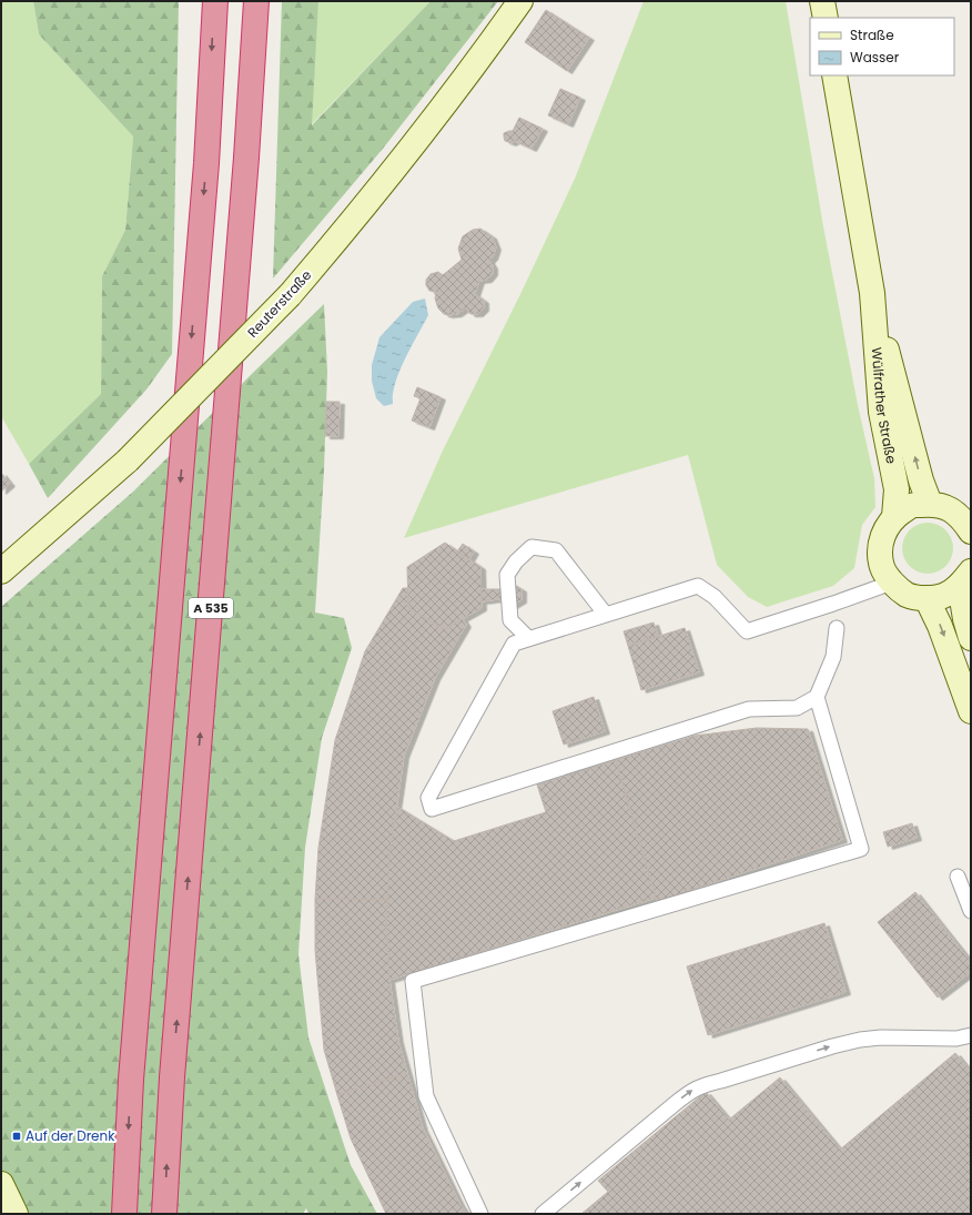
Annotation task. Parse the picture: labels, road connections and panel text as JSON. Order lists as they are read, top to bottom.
{
  "streets": {
    "highway": ["A 535"],
    "main road": ["Reuterstraße", "Wülfrather Straße"]
  },
  "places": {
    "transit": ["Auf der Drenk"]
  },
  "legend": ["Straße", "Wasser"]
}
